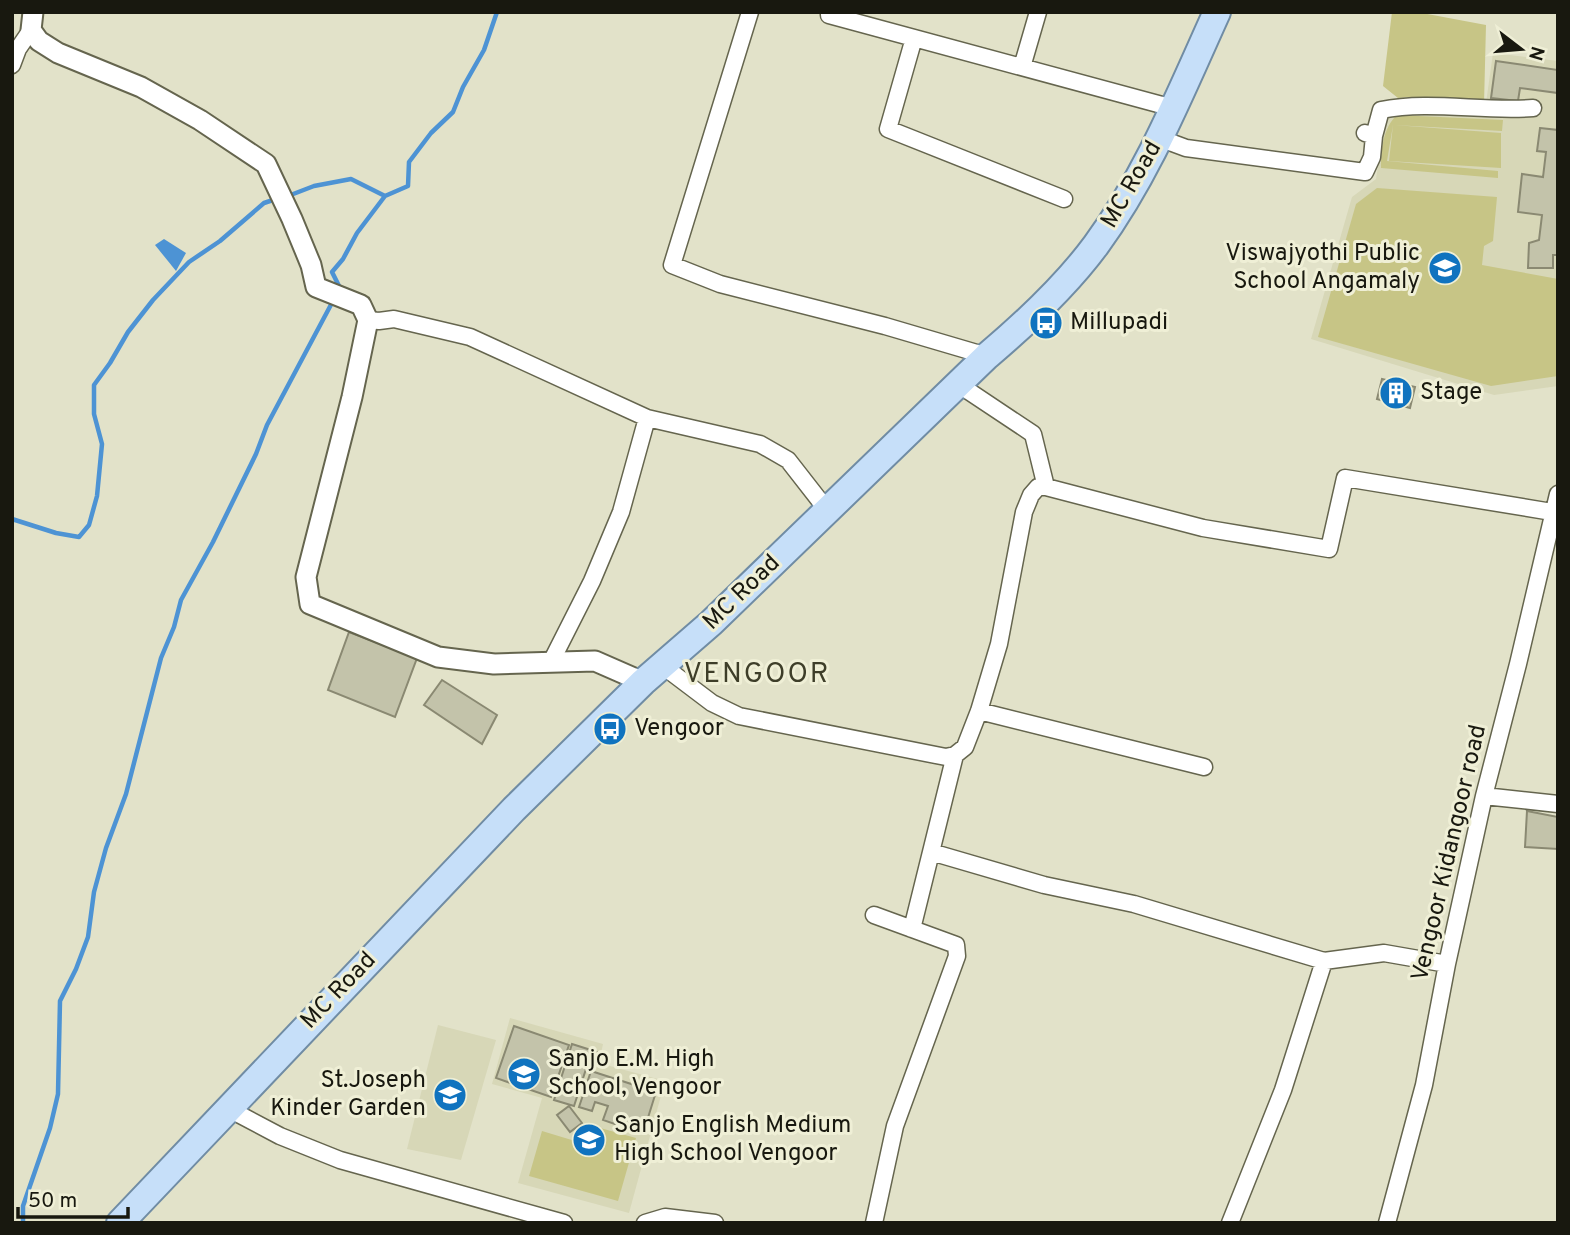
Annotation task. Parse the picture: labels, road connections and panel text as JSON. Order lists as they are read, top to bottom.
{
  "streets": {
    "main road": ["MC Road"],
    "street": ["Vengoor Kidangoor road"]
  },
  "districts": ["VENGOOR"],
  "places": {
    "school or university": [
      "Viswajyothi Public School Angamaly",
      "Sanjo E.M. High School, Vengoor",
      "St.Joseph Kinder Garden",
      "Sanjo English Medium High School Vengoor"
    ],
    "bus stop": ["Millupadi", "Vengoor"],
    "building": ["Stage"]
  },
  "scale_bar": "50 m",
  "north": "right"
}
